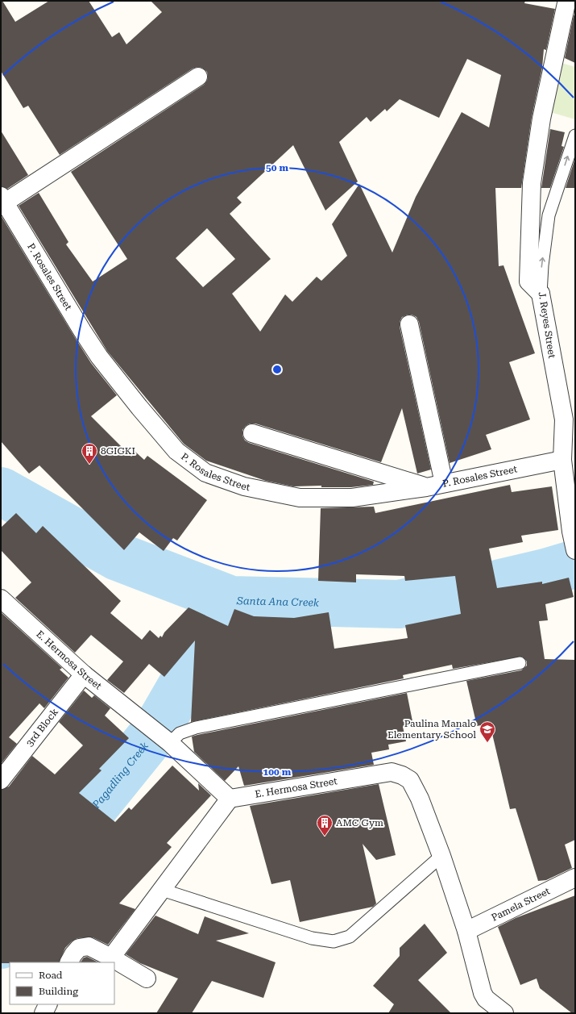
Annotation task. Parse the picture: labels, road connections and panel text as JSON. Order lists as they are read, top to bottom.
{
  "streets": {
    "street": [
      "P. Rosales Street",
      "J. Reyes Street",
      "E. Hermosa Street",
      "3rd Block",
      "Pamela Street"
    ]
  },
  "crossings": [
    ["P. Rosales Street", "J. Reyes Street"],
    ["E. Hermosa Street", "3rd Block"],
    ["E. Hermosa Street", "Pamela Street"]
  ],
  "one_way": ["J. Reyes Street"],
  "water": ["Santa Ana Creek", "Pagadling Creek"],
  "places": {
    "building": ["8GIGKI", "AMC Gym"],
    "school or university": ["Paulina Manalo Elementary School"]
  },
  "legend": ["Road", "Building"],
  "rings": ["50 m", "100 m"]
}
